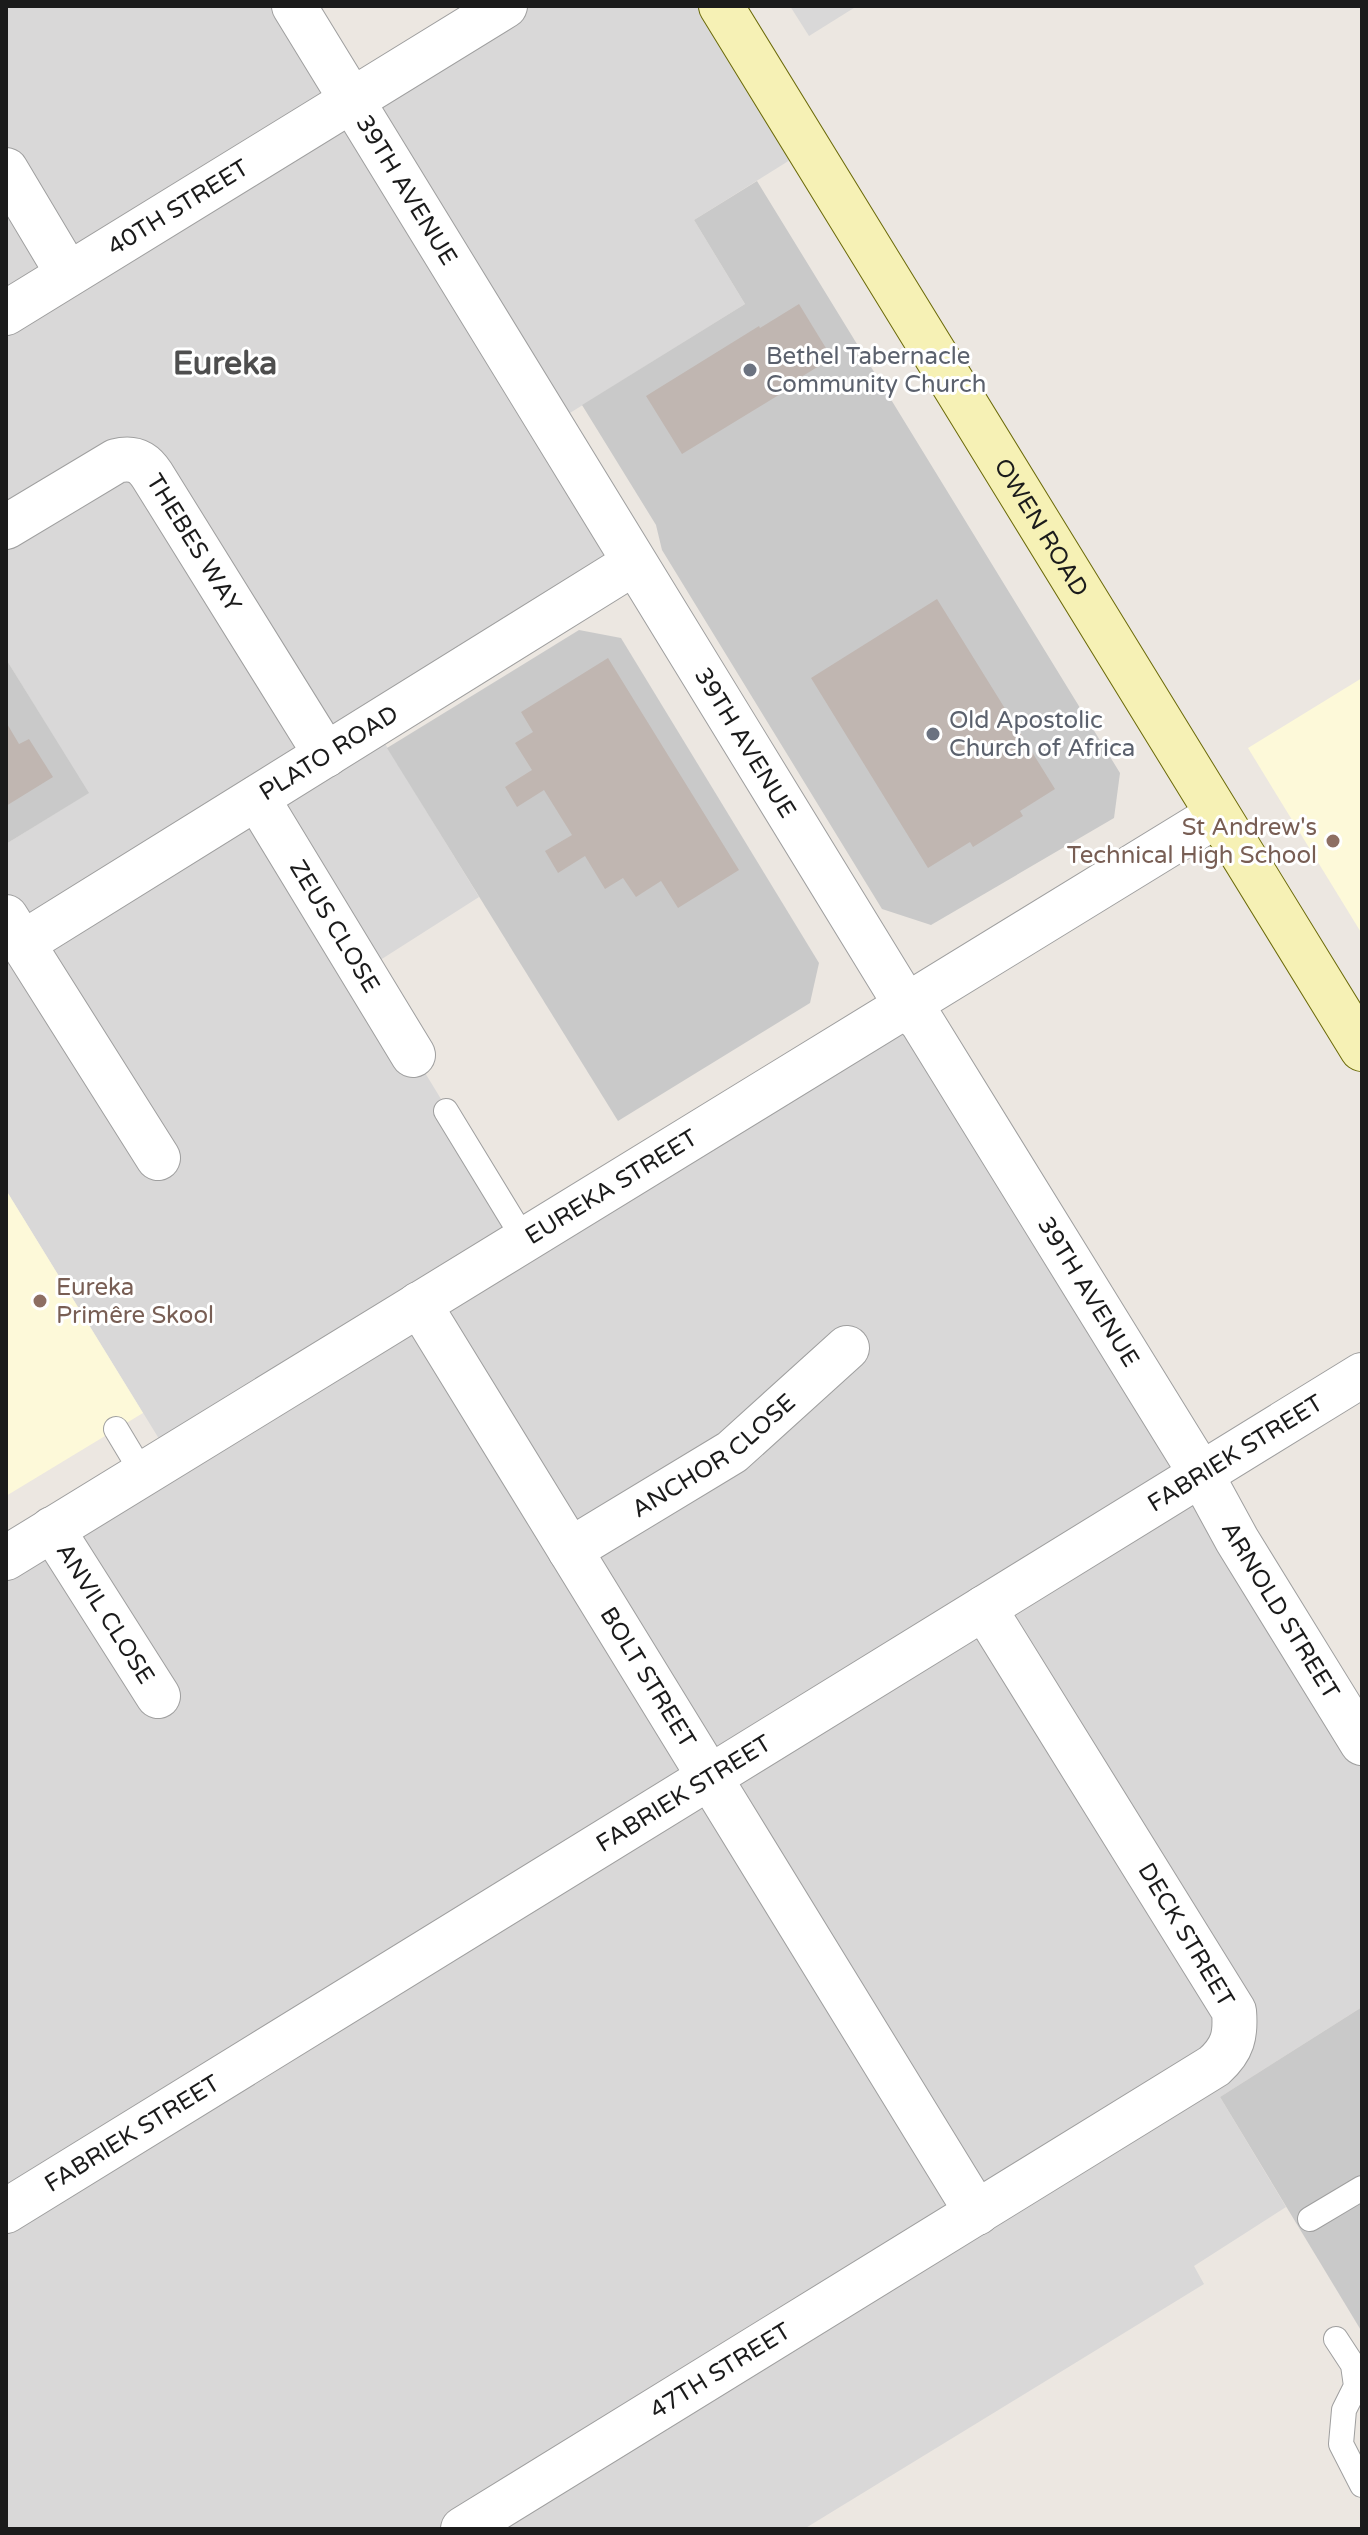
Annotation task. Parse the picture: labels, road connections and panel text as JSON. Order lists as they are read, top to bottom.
{
  "streets": {
    "street": [
      "39TH AVENUE",
      "40TH STREET",
      "OWEN ROAD",
      "THEBES WAY",
      "PLATO ROAD",
      "ZEUS CLOSE",
      "EUREKA STREET",
      "FABRIEK STREET",
      "ANCHOR CLOSE",
      "ARNOLD STREET",
      "ANVIL CLOSE",
      "BOLT STREET",
      "DECK STREET",
      "47TH STREET"
    ]
  },
  "crossings": [
    ["39TH AVENUE", "40TH STREET"],
    ["39TH AVENUE", "PLATO ROAD"],
    ["39TH AVENUE", "EUREKA STREET"],
    ["39TH AVENUE", "FABRIEK STREET"],
    ["39TH AVENUE", "ARNOLD STREET"],
    ["OWEN ROAD", "EUREKA STREET"],
    ["THEBES WAY", "PLATO ROAD"],
    ["PLATO ROAD", "ZEUS CLOSE"],
    ["EUREKA STREET", "ANVIL CLOSE"],
    ["EUREKA STREET", "BOLT STREET"],
    ["FABRIEK STREET", "ARNOLD STREET"],
    ["FABRIEK STREET", "BOLT STREET"],
    ["FABRIEK STREET", "DECK STREET"],
    ["ANCHOR CLOSE", "BOLT STREET"],
    ["BOLT STREET", "DECK STREET"],
    ["BOLT STREET", "47TH STREET"],
    ["DECK STREET", "47TH STREET"]
  ],
  "districts": ["Eureka"],
  "places": [
    "Bethel Tabernacle Community Church",
    "Old Apostolic Church of Africa",
    "St Andrew's Technical High School",
    "Eureka Primêre Skool"
  ]
}
